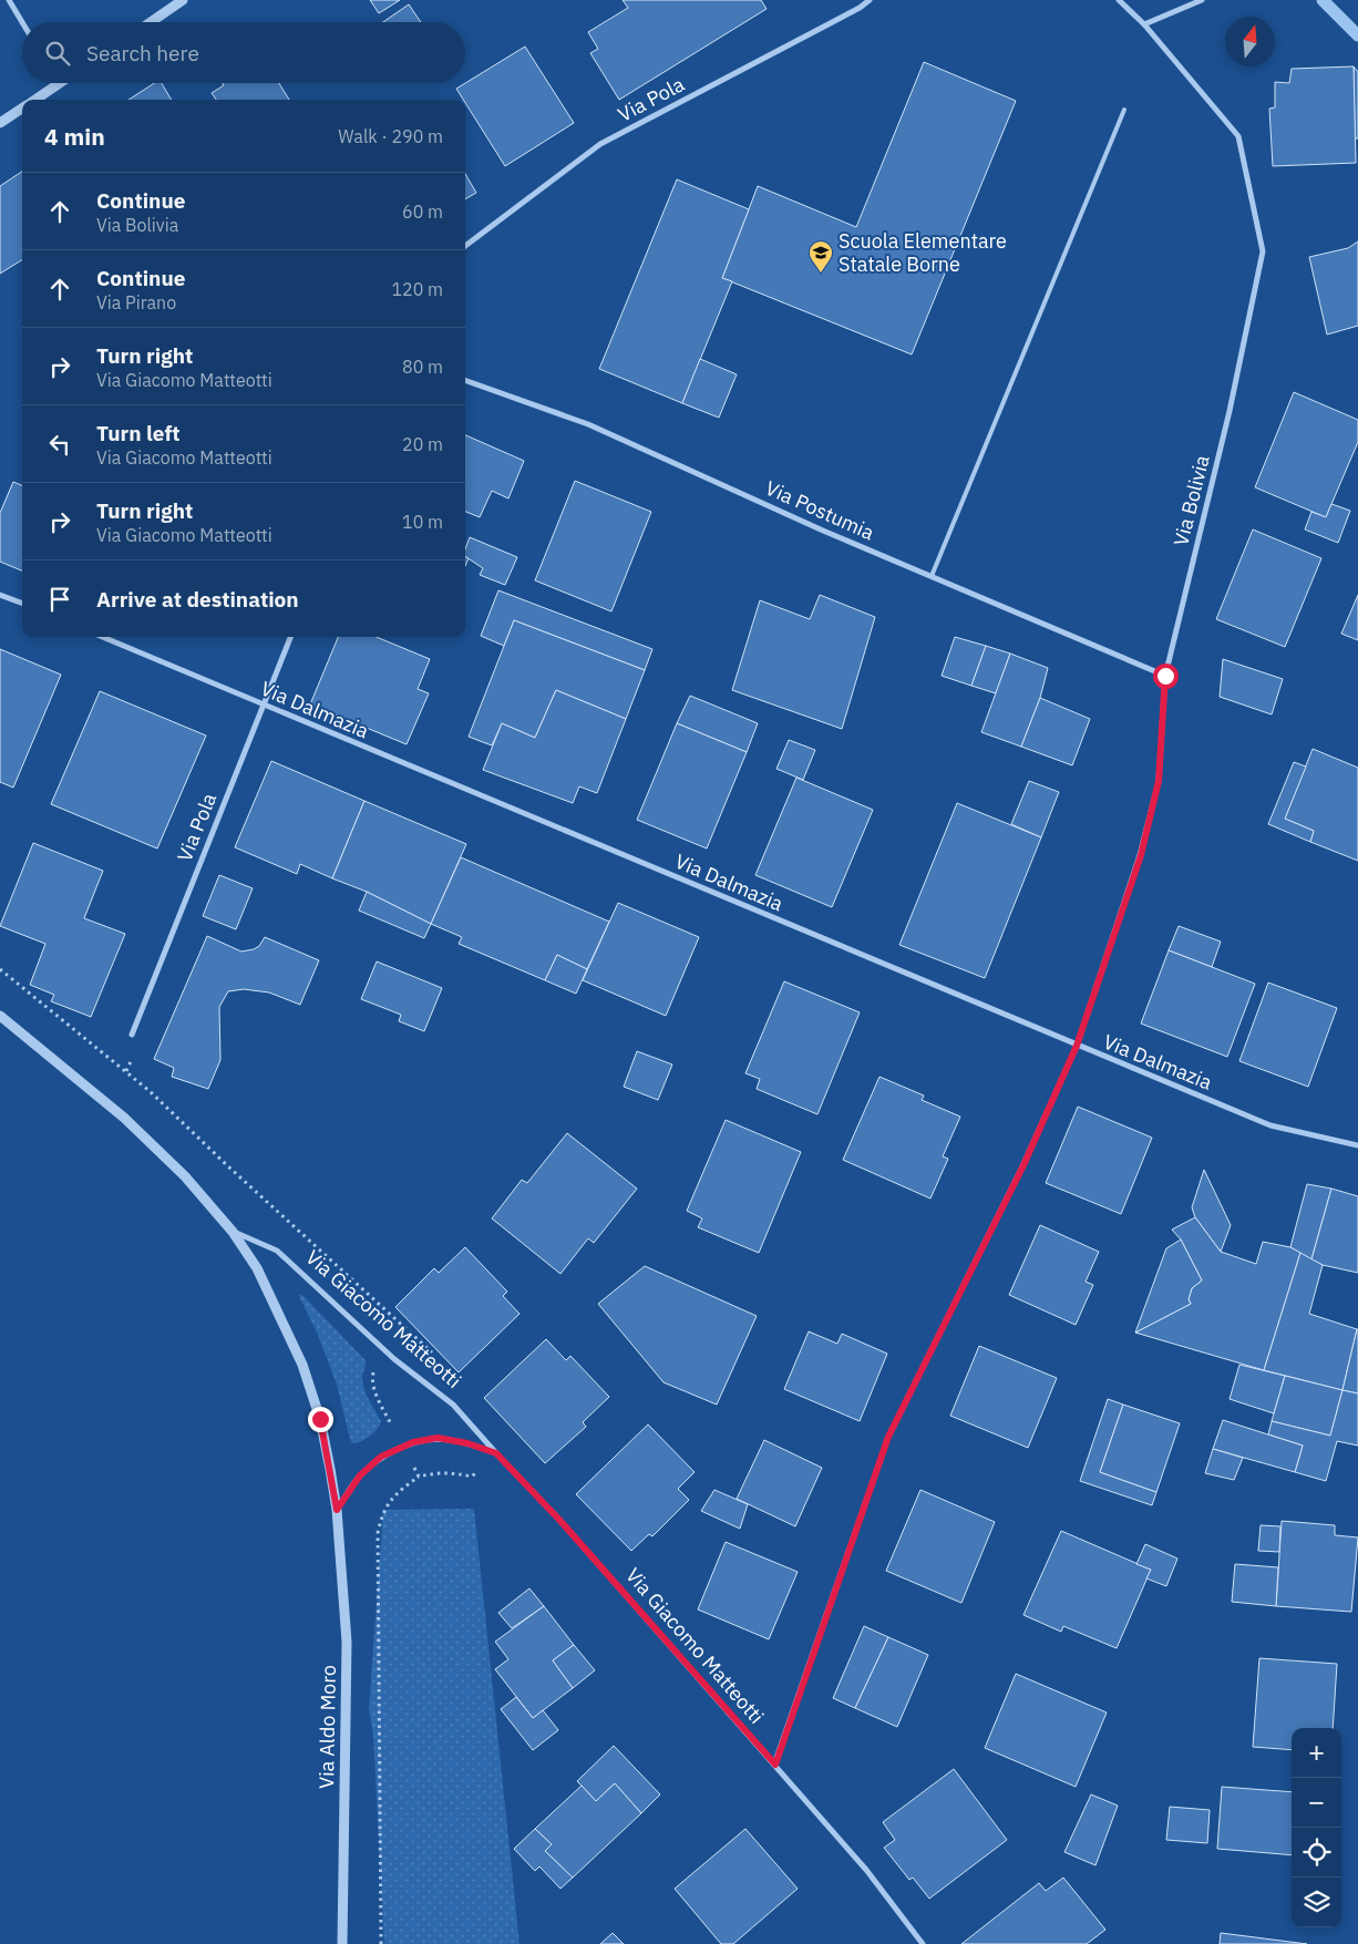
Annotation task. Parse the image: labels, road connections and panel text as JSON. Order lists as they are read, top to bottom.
{
  "streets": {
    "street": [
      "Via Pola",
      "Via Bolivia",
      "Via Postumia",
      "Via Dalmazia",
      "Via Giacomo Matteotti",
      "Via Aldo Moro"
    ]
  },
  "crossings": [
    ["Via Pola", "Via Dalmazia"],
    ["Via Bolivia", "Via Postumia"],
    ["Via Bolivia", "Via Dalmazia"],
    ["Via Bolivia", "Via Giacomo Matteotti"],
    ["Via Giacomo Matteotti", "Via Aldo Moro"]
  ],
  "places": {
    "school or university": ["Scuola Elementare Statale Borne"]
  },
  "north": "top",
  "page": {
    "search": "Search here",
    "heading": ["4 min", "Walk · 290 m"],
    "list": [
      ["Continue", "Via Bolivia", "60 m"],
      ["Continue", "Via Pirano", "120 m"],
      ["Turn right", "Via Giacomo Matteotti", "80 m"],
      ["Turn left", "Via Giacomo Matteotti", "20 m"],
      ["Turn right", "Via Giacomo Matteotti", "10 m"],
      "Arrive at destination"
    ],
    "map_buttons": ["+", "−"]
  }
}
